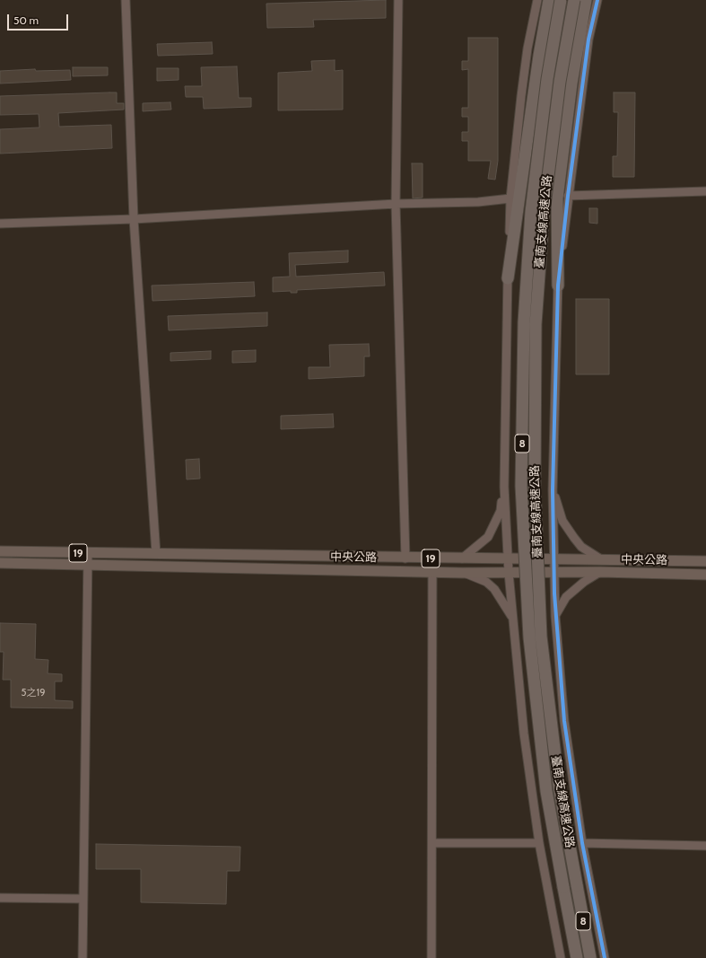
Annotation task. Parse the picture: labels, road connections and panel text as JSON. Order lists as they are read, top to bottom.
{
  "streets": {
    "highway": ["臺南支線高速公路", "8"],
    "main road": ["19", "中央公路"]
  },
  "house_numbers": ["5之19"],
  "scale_bar": "50 m"
}
